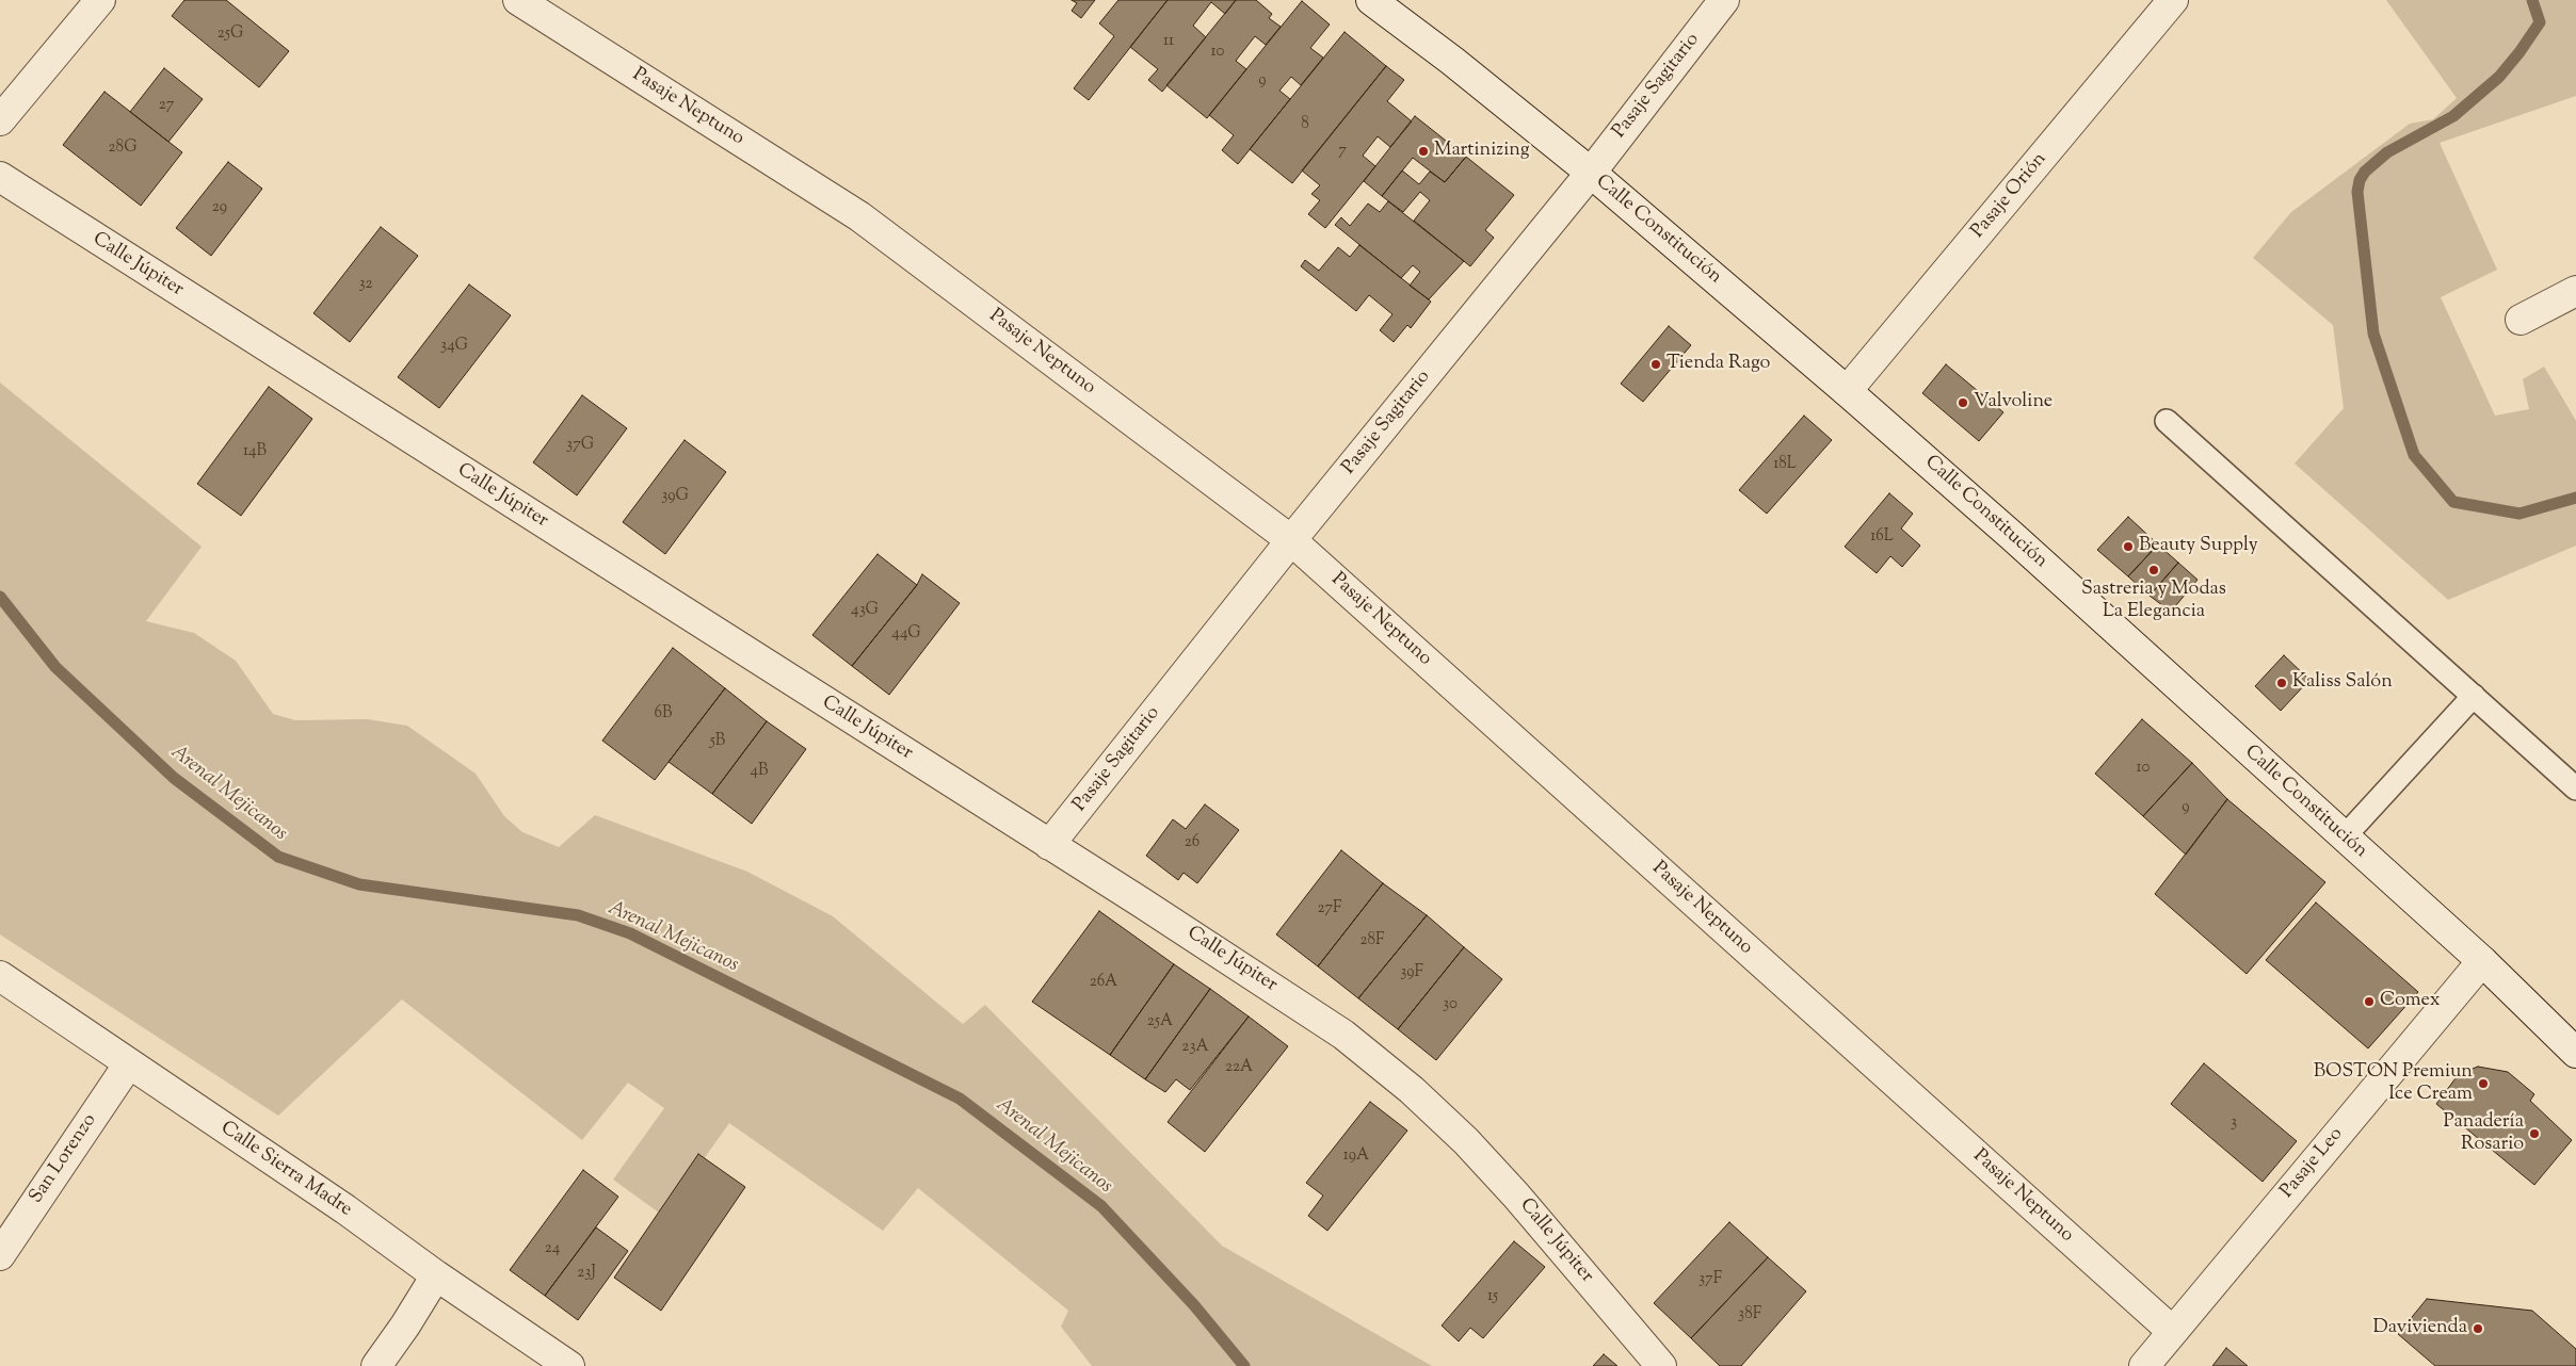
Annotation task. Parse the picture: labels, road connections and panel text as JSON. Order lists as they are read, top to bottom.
{
  "streets": {
    "street": [
      "Pasaje Sagitario",
      "Pasaje Neptuno",
      "Pasaje Orión",
      "Calle Constitución",
      "Calle Júpiter",
      "San Lorenzo",
      "Pasaje Leo",
      "Calle Sierra Madre"
    ]
  },
  "crossings": [
    ["Pasaje Sagitario", "Pasaje Neptuno"],
    ["Pasaje Sagitario", "Calle Constitución"],
    ["Pasaje Sagitario", "Calle Júpiter"],
    ["Pasaje Neptuno", "Pasaje Leo"],
    ["Pasaje Orión", "Calle Constitución"],
    ["Calle Constitución", "Pasaje Leo"],
    ["San Lorenzo", "Calle Sierra Madre"]
  ],
  "water": ["Arenal Mejicanos"],
  "places": [
    "Martinizing",
    "Tienda Rago",
    "Valvoline",
    "Beauty Supply",
    "Sastreria y Modas La Elegancia",
    "Kaliss Salón",
    "Comex",
    "BOSTON Premiun Ice Cream",
    "Panadería Rosario",
    "Davivienda"
  ],
  "house_numbers": [
    "25G",
    "11",
    "10",
    "9",
    "27",
    "8",
    "28G",
    "7",
    "29",
    "32",
    "34G",
    "37G",
    "14B",
    "18L",
    "39G",
    "16L",
    "43G",
    "44G",
    "6B",
    "5B",
    "10",
    "4B",
    "9",
    "26",
    "27F",
    "28F",
    "39F",
    "26A",
    "30",
    "25A",
    "23A",
    "22A",
    "3",
    "19A",
    "24",
    "23J",
    "37F",
    "15",
    "38F"
  ]
}
